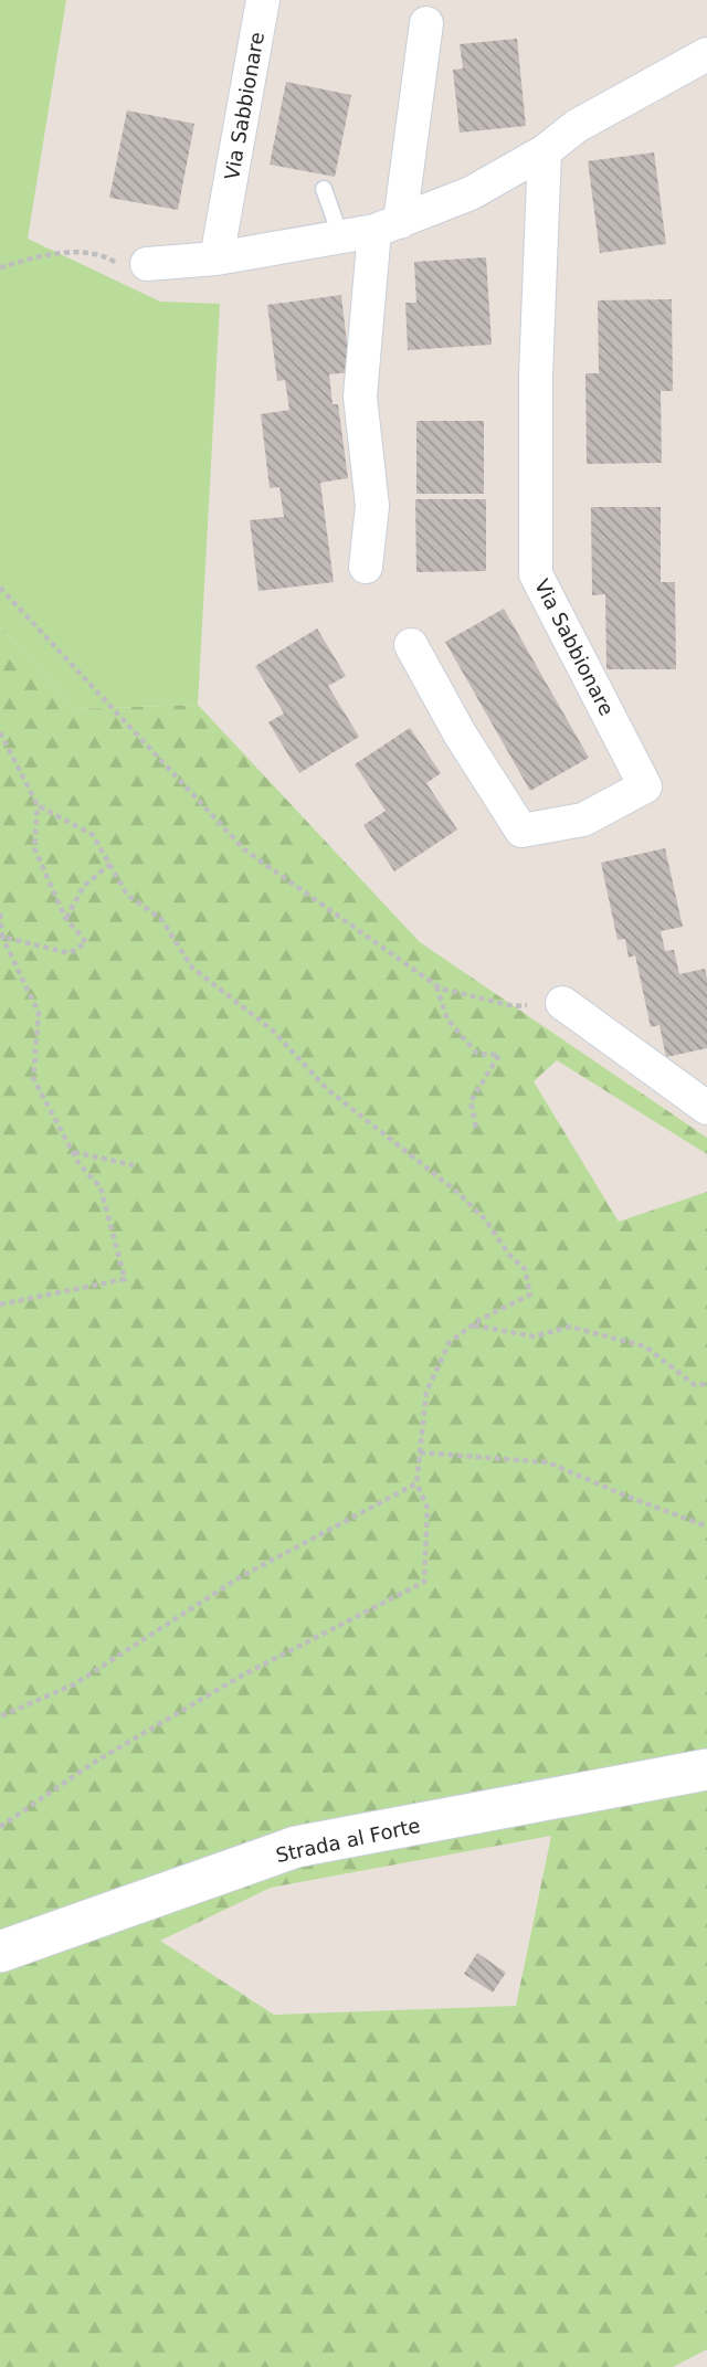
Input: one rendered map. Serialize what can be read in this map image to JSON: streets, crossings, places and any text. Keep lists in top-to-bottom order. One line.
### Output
{"streets":{"street":["Via Sabbionare","Strada al Forte"]}}
